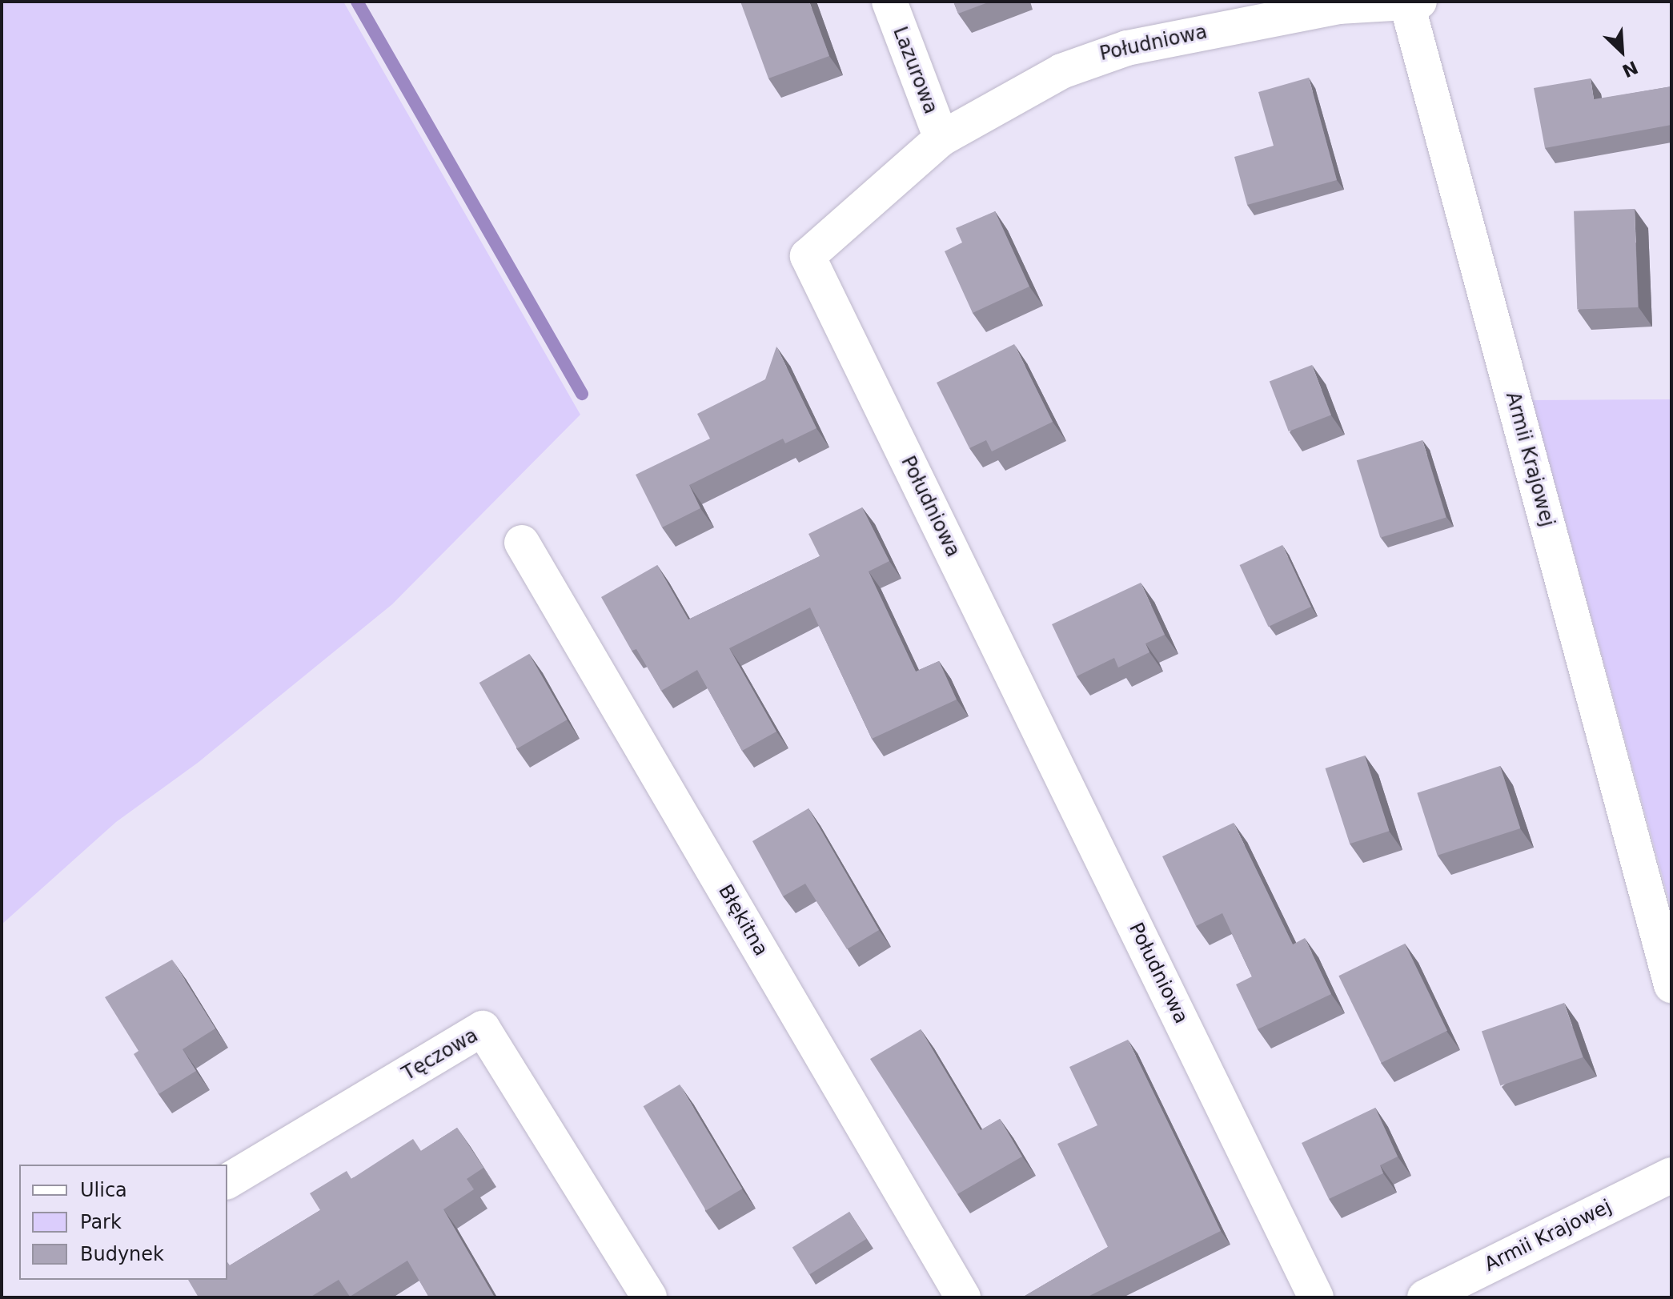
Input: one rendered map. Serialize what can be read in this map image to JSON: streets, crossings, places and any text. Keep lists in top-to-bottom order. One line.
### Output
{"streets":{"street":["Południowa","Lazurowa","Armii Krajowej","Błękitna","Tęczowa"]},"crossings":[["Południowa","Lazurowa"],["Południowa","Armii Krajowej"]],"legend":["Ulica","Park","Budynek"],"north":"bottom right"}
